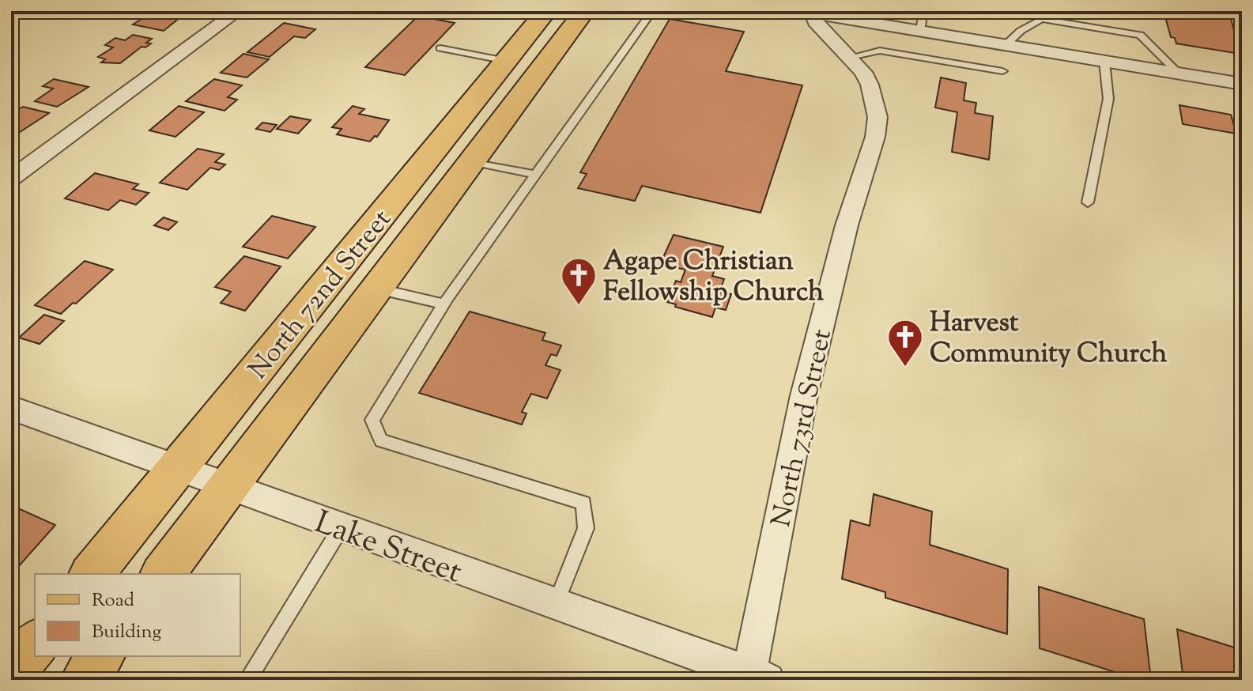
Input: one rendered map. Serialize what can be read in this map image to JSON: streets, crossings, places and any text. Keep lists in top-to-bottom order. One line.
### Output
{"streets":{"main road":["North 72nd Street"],"street":["North 73rd Street","Lake Street"]},"crossings":[["North 72nd Street","Lake Street"],["North 73rd Street","Lake Street"]],"places":{"church":["Agape Christian Fellowship Church","Harvest Community Church"]},"legend":["Road","Building"]}
